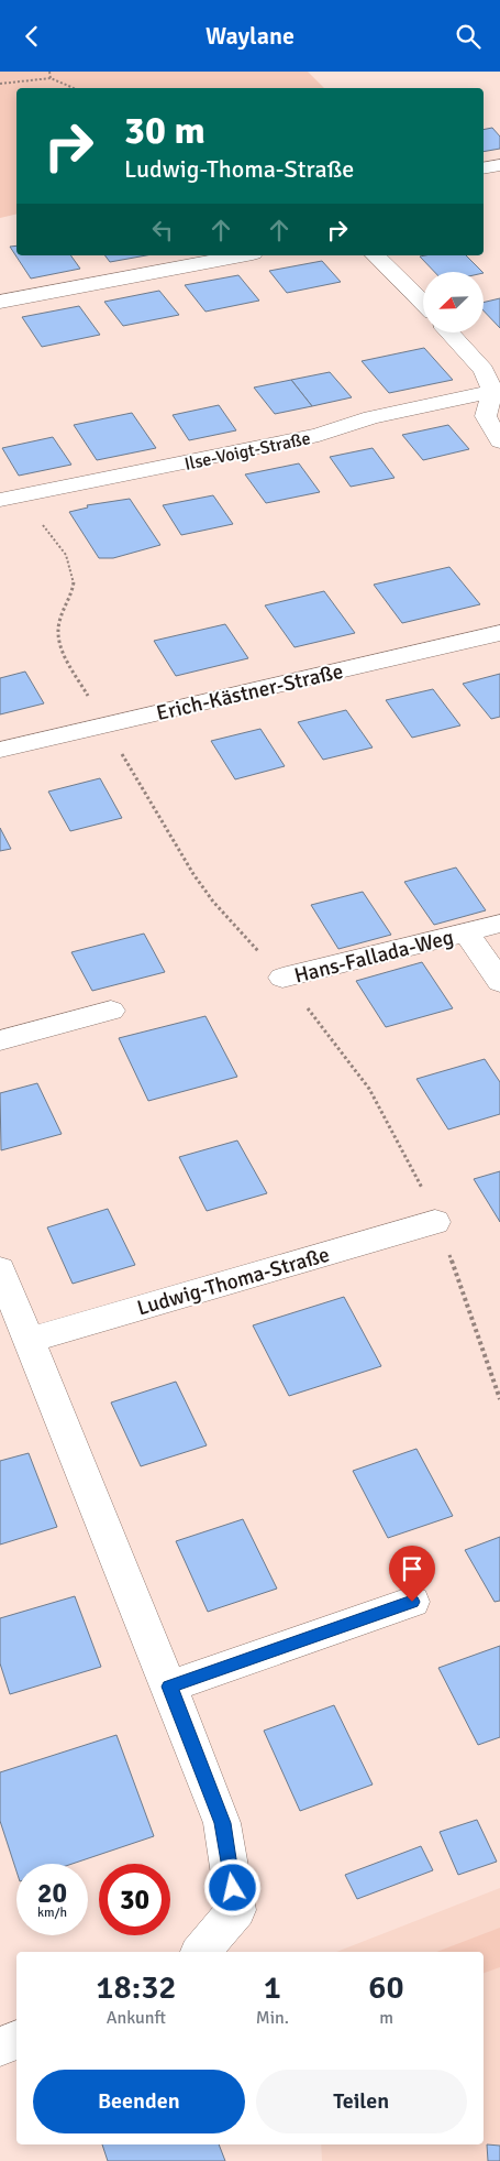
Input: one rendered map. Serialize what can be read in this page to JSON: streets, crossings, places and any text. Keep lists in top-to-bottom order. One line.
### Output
{"streets":{"street":["Ilse-Voigt-Straße","Erich-Kästner-Straße","Hans-Fallada-Weg","Ludwig-Thoma-Straße"]},"north":"bottom left","page":{"header":"Waylane","turn":["30 m","Ludwig-Thoma-Straße"],"speed":"20 km/h","limit":"30","eta":["18:32","Ankunft","1","Min.","60","m"],"buttons":["Beenden","Teilen"]}}
